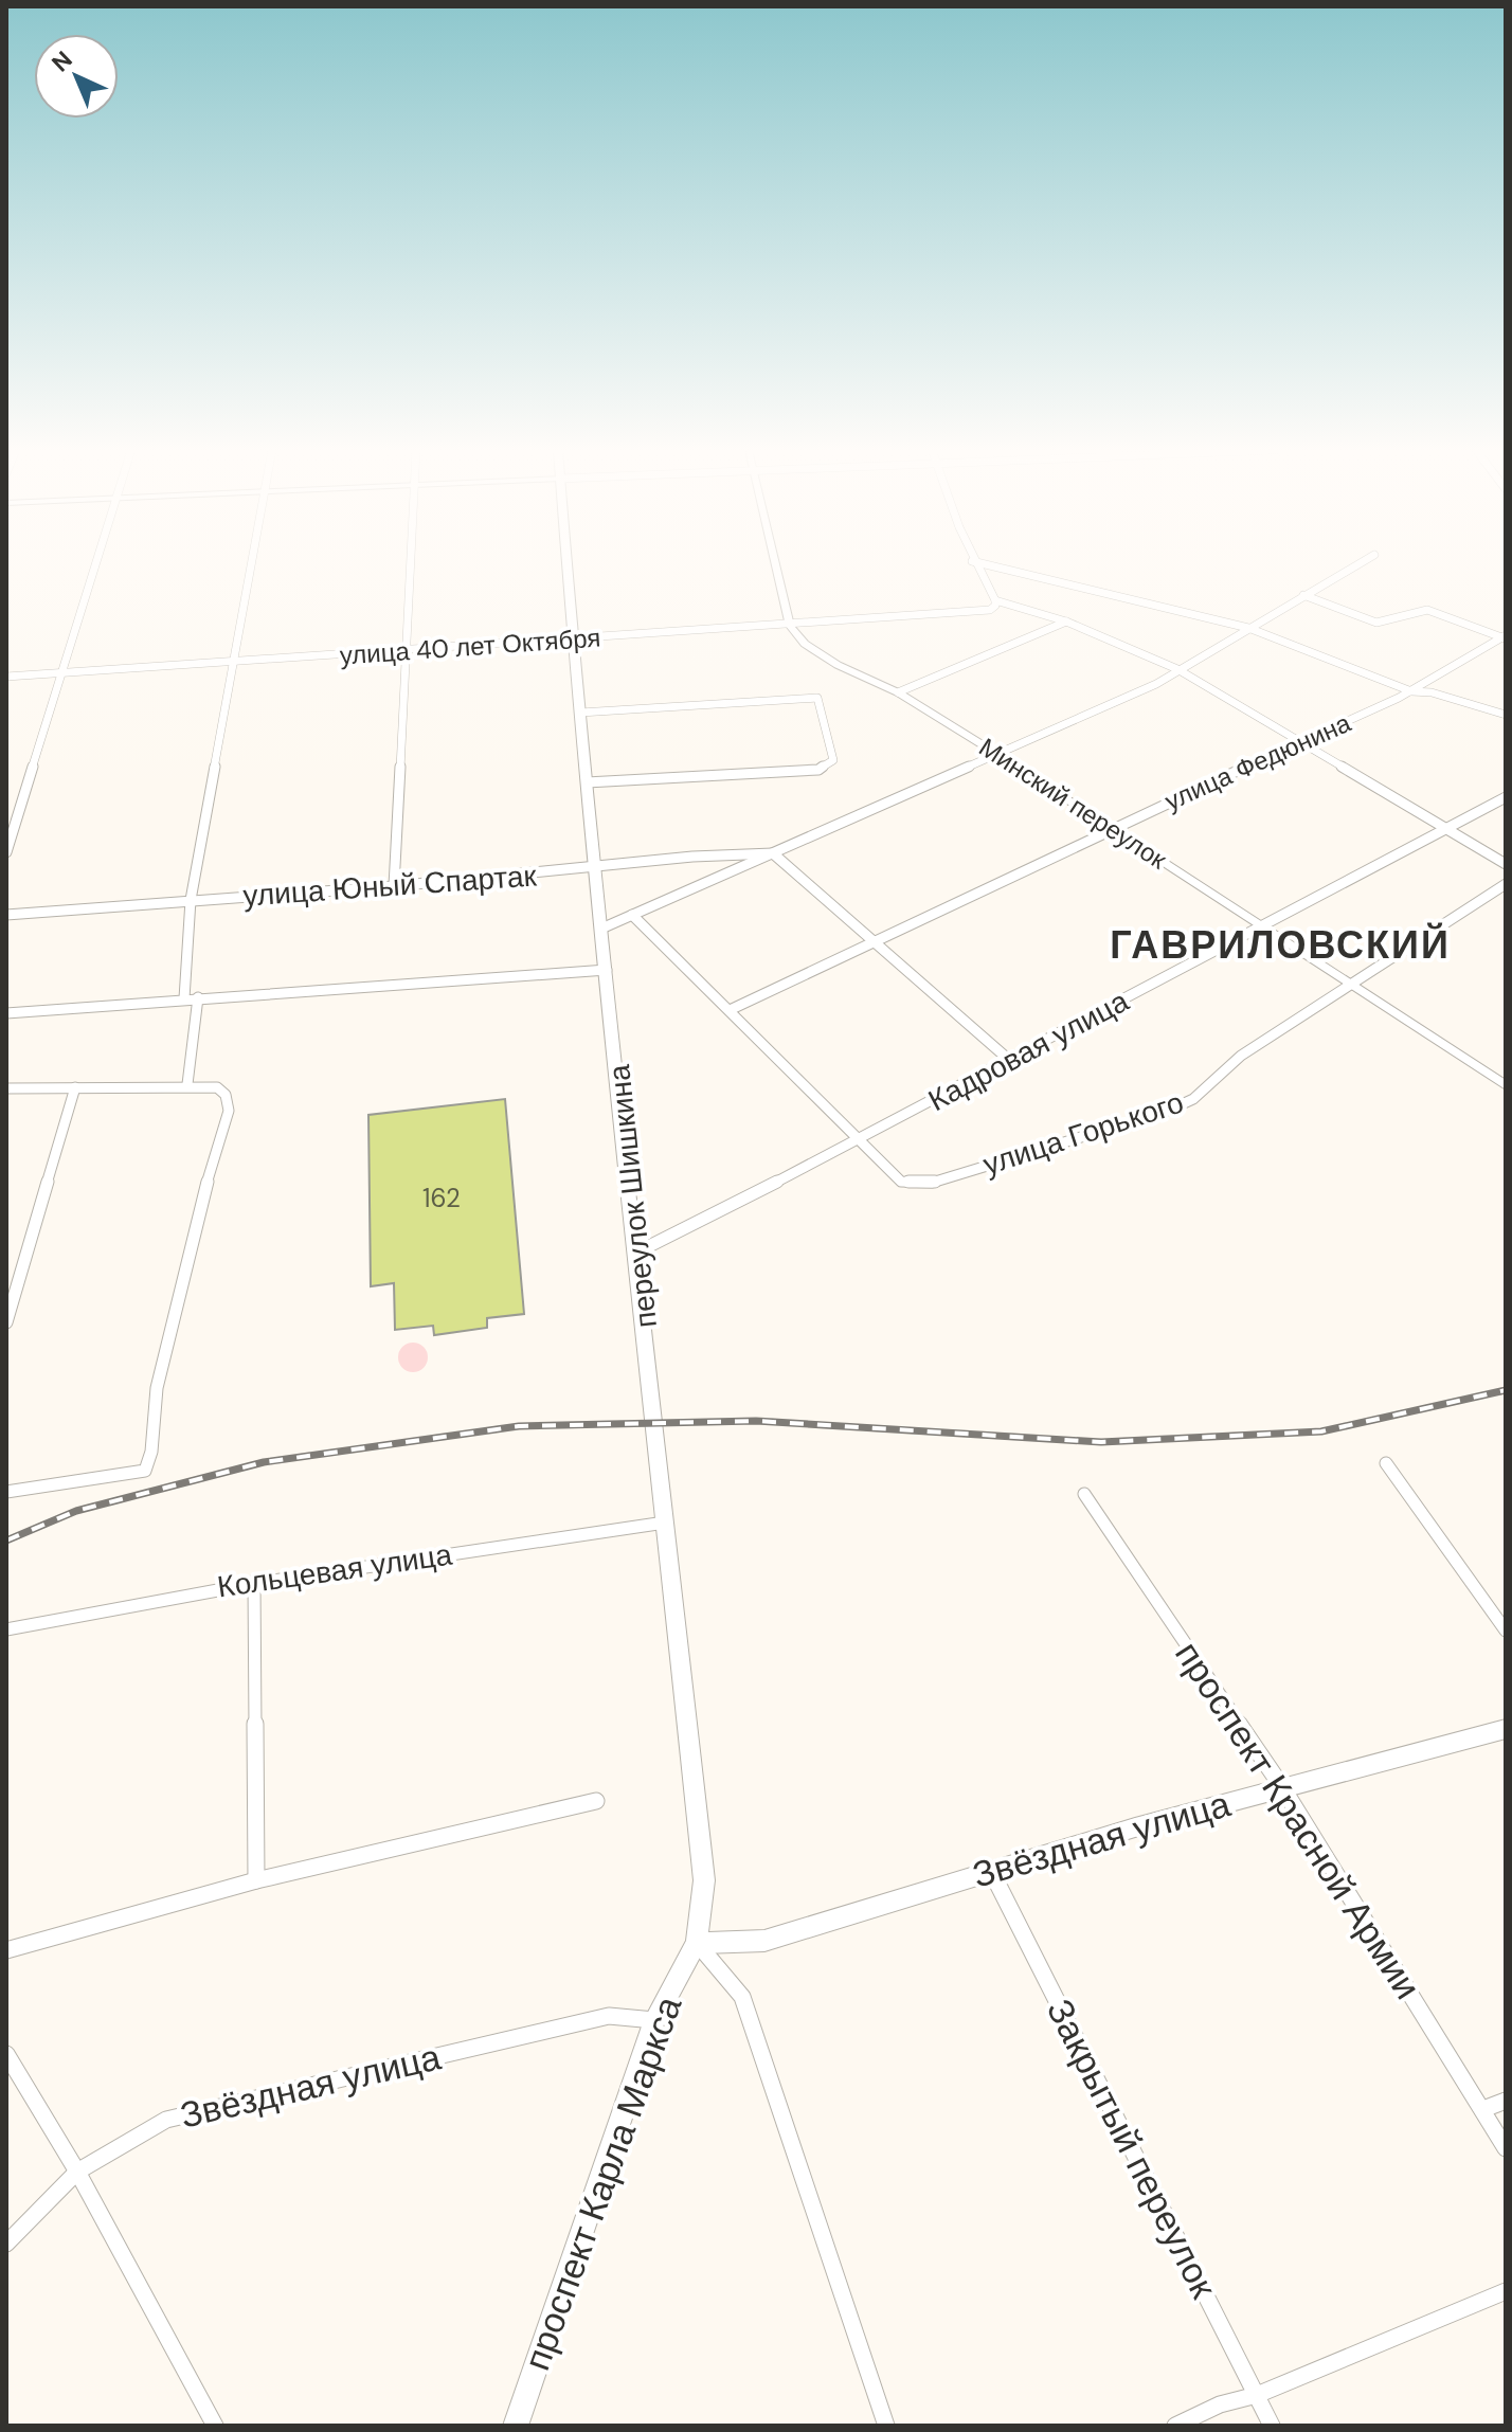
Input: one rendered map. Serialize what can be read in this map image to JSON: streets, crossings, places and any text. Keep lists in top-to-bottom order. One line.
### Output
{"streets":{"main road":["переулок Шишкина","Звёздная улица","проспект Карла Маркса"],"street":["улица 40 лет Октября","улица Федюнина","Минский переулок","улица Юный Спартак","Кадровая улица","улица Горького","Кольцевая улица","проспект Красной Армии","Закрытый переулок"]},"crossings":[["улица 40 лет Октября","Минский переулок"],["улица 40 лет Октября","переулок Шишкина"],["улица Федюнина","Минский переулок"],["Минский переулок","улица Юный Спартак"],["Минский переулок","Кадровая улица"],["Минский переулок","улица Горького"],["улица Юный Спартак","переулок Шишкина"],["Кадровая улица","улица Горького"],["Кадровая улица","переулок Шишкина"],["переулок Шишкина","Кольцевая улица"],["переулок Шишкина","Звёздная улица"],["переулок Шишкина","проспект Карла Маркса"],["проспект Красной Армии","Звёздная улица"],["Звёздная улица","Закрытый переулок"],["Звёздная улица","проспект Карла Маркса"]],"districts":["ГАВРИЛОВСКИЙ"],"house_numbers":["162"],"north":"top left"}
